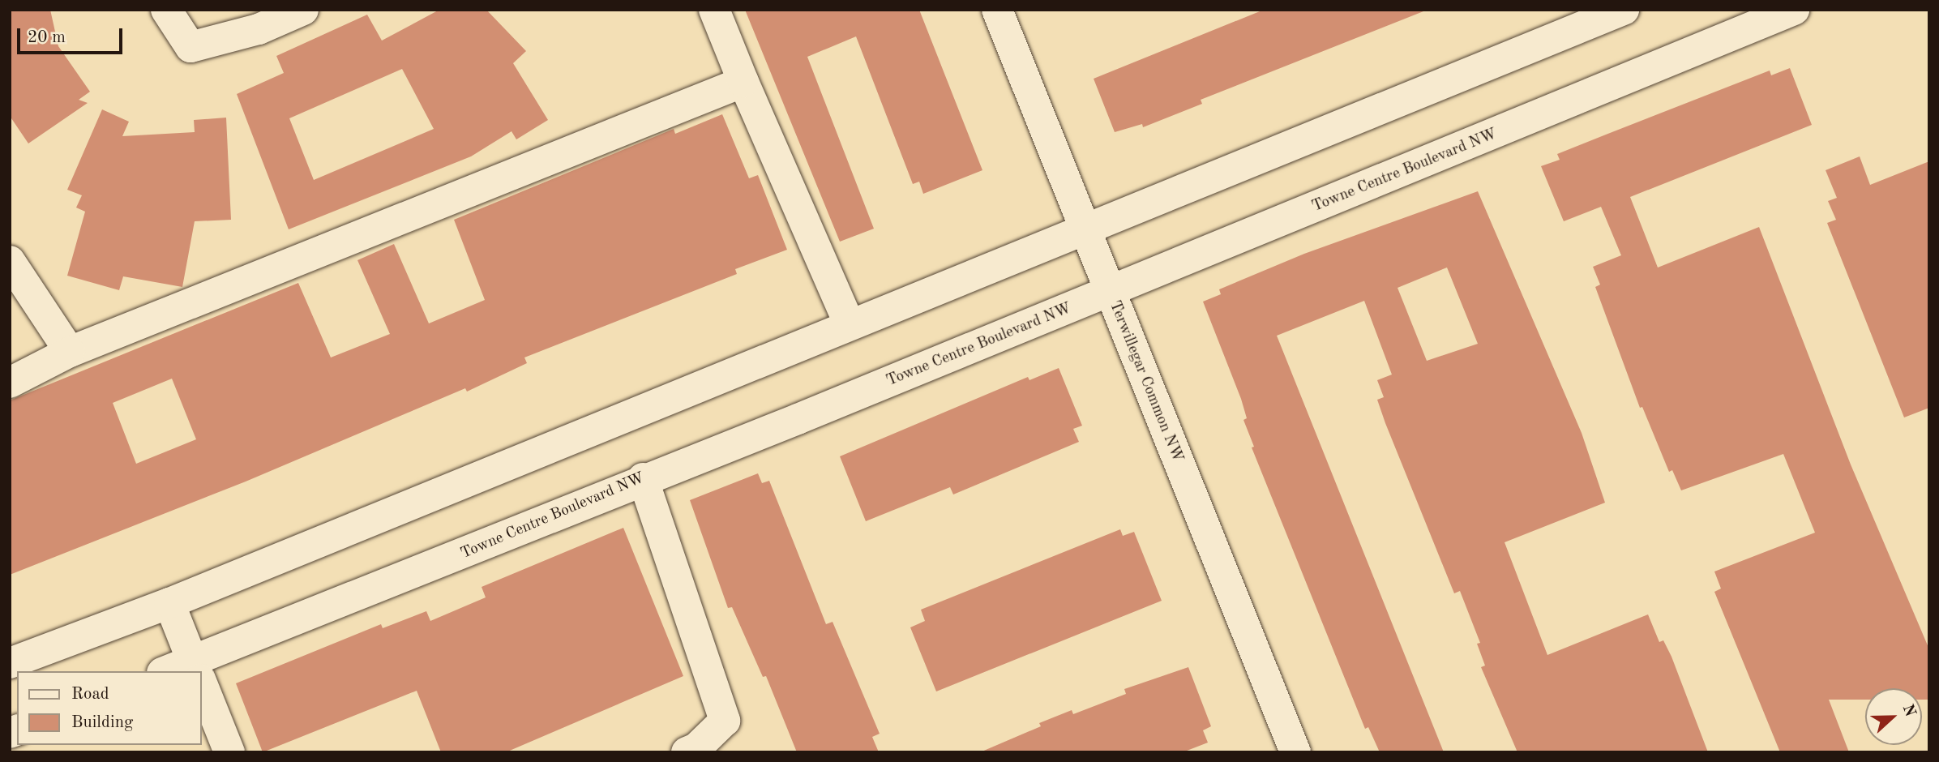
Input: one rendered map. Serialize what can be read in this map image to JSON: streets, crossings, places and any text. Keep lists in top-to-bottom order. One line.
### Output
{"streets":{"street":["Towne Centre Boulevard NW","Terwillegar Common NW"]},"crossings":[["Towne Centre Boulevard NW","Terwillegar Common NW"]],"legend":["Road","Building"],"scale_bar":"20 m","north":"right"}
